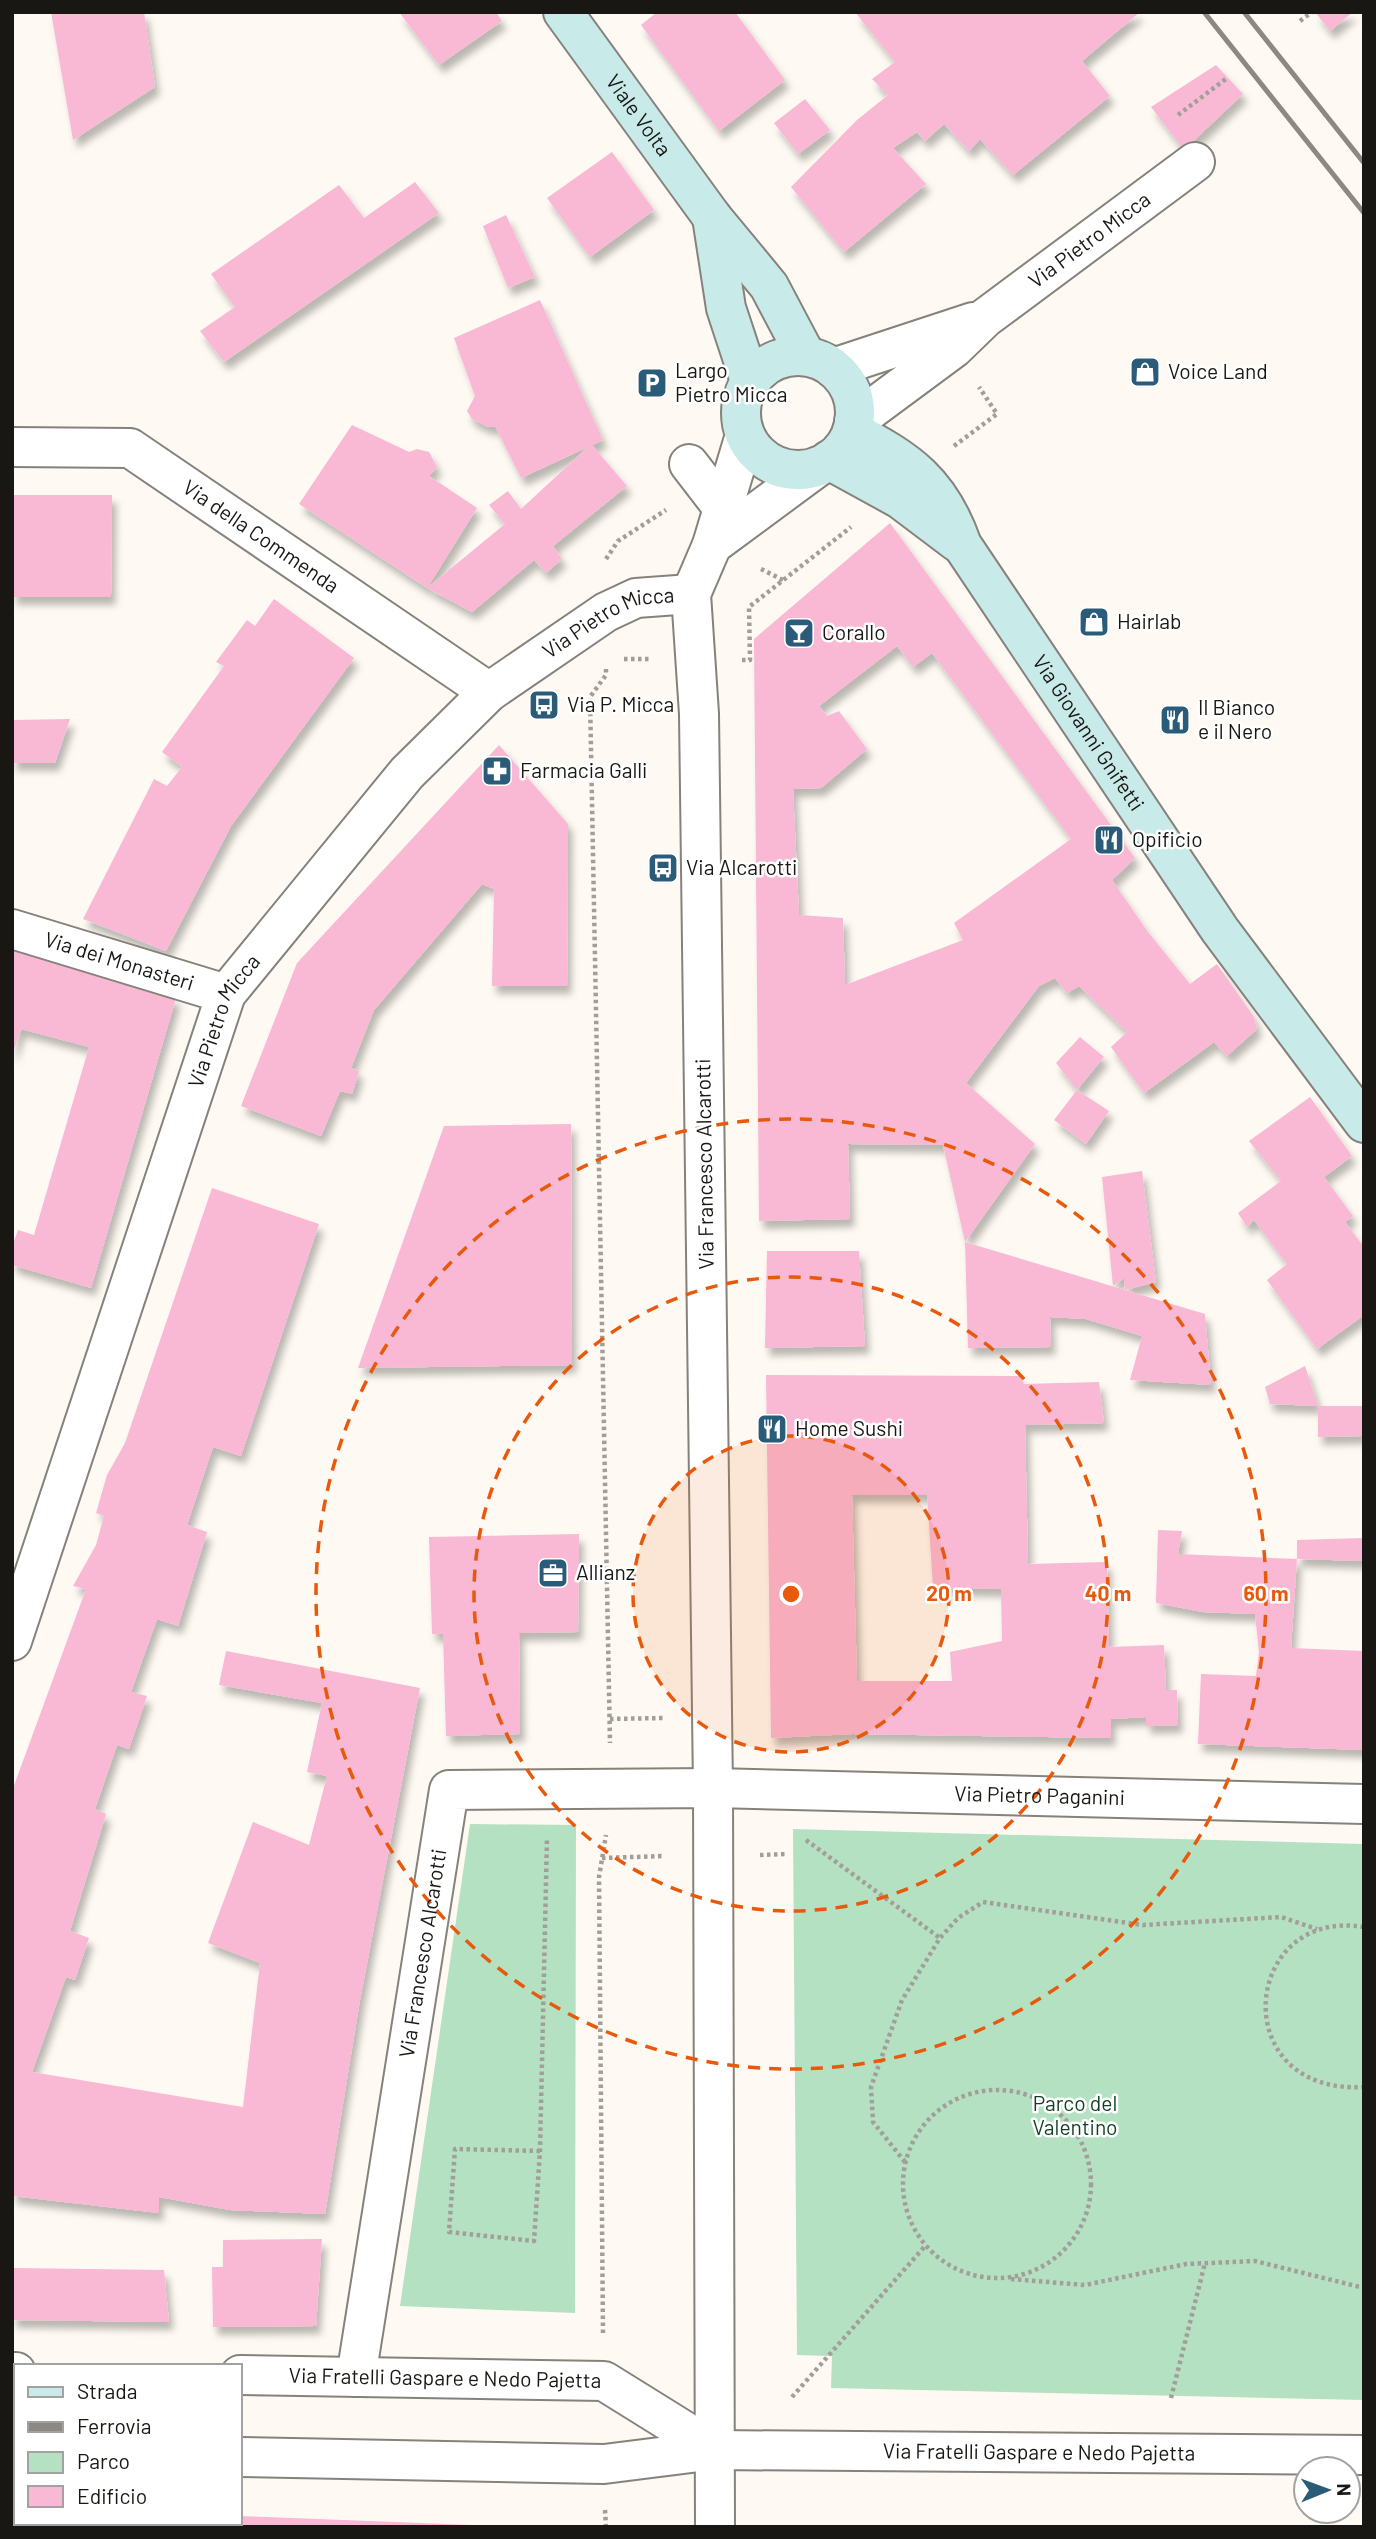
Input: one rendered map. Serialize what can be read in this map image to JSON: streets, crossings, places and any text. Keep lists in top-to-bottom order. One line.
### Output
{"streets":{"street":["Viale Volta","Via Pietro Micca","Via della Commenda","Via Giovanni Gnifetti","Via dei Monasteri","Via Francesco Alcarotti","Via Pietro Paganini","Via Fratelli Gaspare e Nedo Pajetta"]},"crossings":[["Viale Volta","Via Pietro Micca"],["Viale Volta","Via Giovanni Gnifetti"],["Via Pietro Micca","Via della Commenda"],["Via Pietro Micca","Via Giovanni Gnifetti"],["Via Pietro Micca","Via dei Monasteri"],["Via Pietro Micca","Via Francesco Alcarotti"],["Via Francesco Alcarotti","Via Pietro Paganini"],["Via Francesco Alcarotti","Via Fratelli Gaspare e Nedo Pajetta"]],"parks":["Parco del Valentino"],"places":{"shop":["Voice Land","Hairlab"],"parking":["Largo Pietro Micca"],"bar":["Corallo"],"bus stop":["Via P. Micca","Via Alcarotti"],"restaurant":["Il Bianco e il Nero","Opificio","Home Sushi"],"pharmacy":["Farmacia Galli"],"office":["Allianz"]},"legend":["Strada","Ferrovia","Parco","Edificio"],"north":"right","rings":["20 m","40 m","60 m"]}
